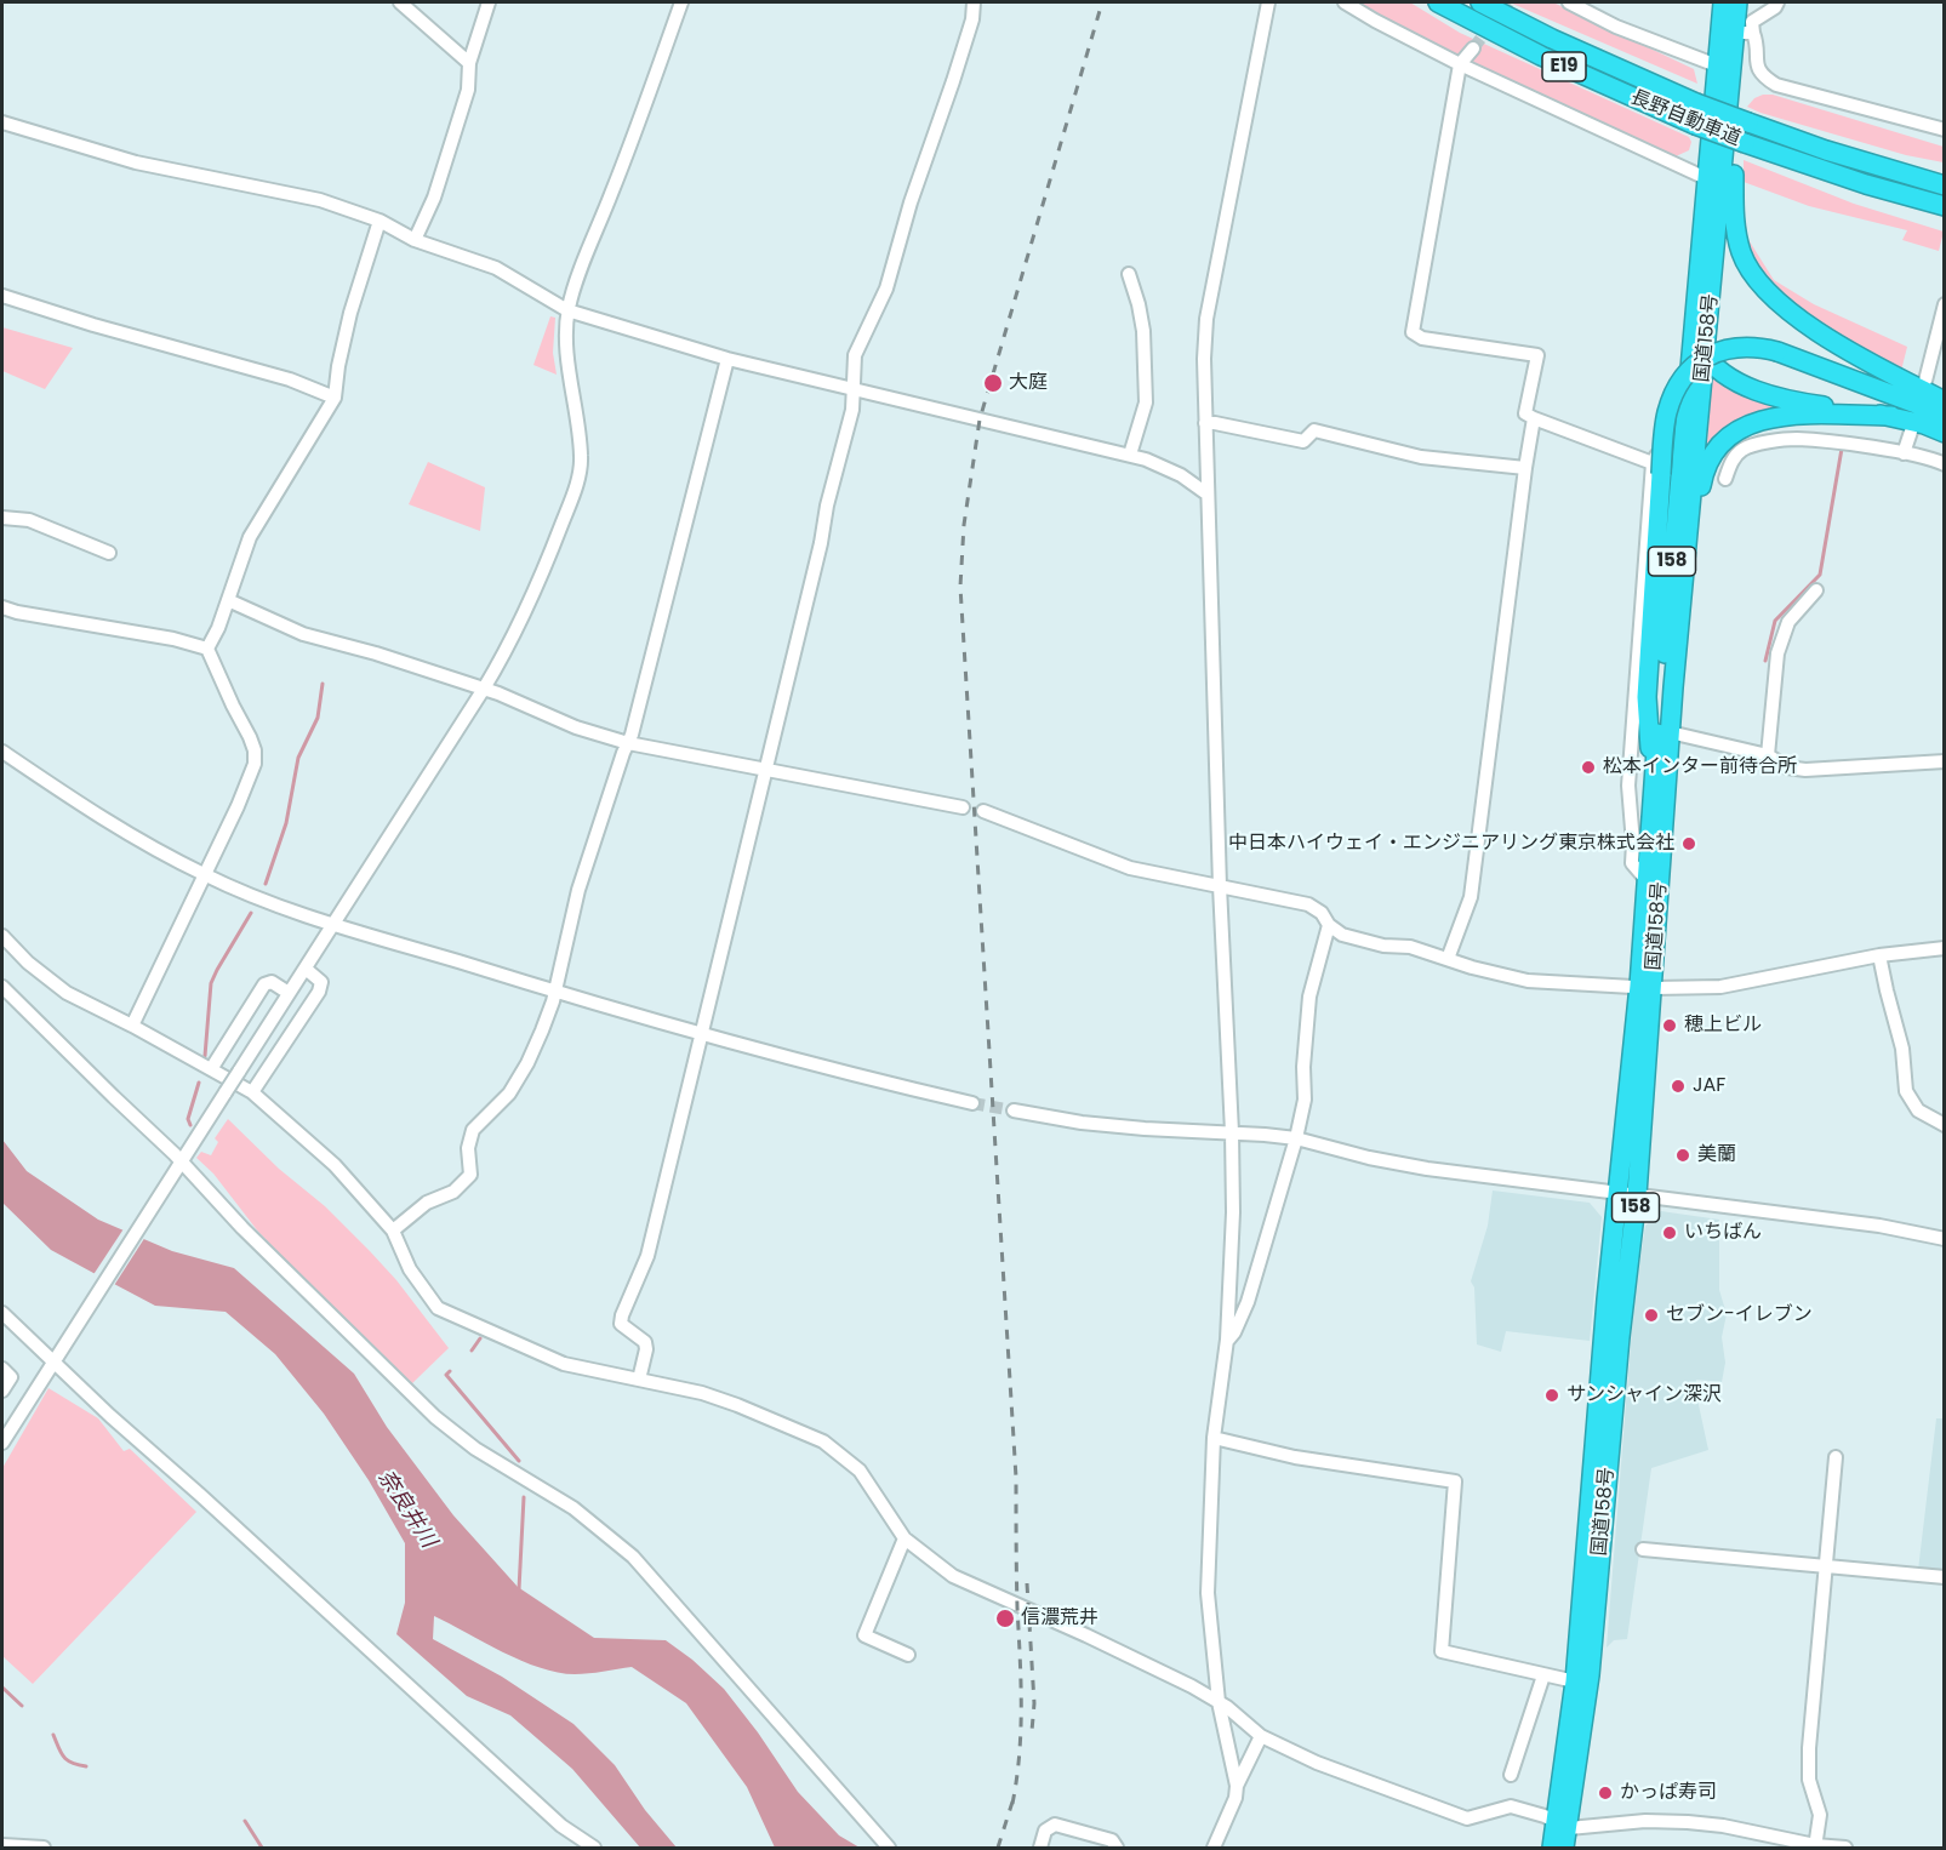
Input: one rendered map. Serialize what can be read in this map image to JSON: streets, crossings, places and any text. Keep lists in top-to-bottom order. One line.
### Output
{"streets":{"highway":["E19","長野自動車道","国道158号","158"]},"water":["奈良井川"],"places":["大庭","松本インター前待合所","中日本ハイウェイ・エンジニアリング東京株式会社","穂上ビル","JAF","美蘭","いちばん","セブン-イレブン","サンシャイン深沢","信濃荒井","かっぱ寿司"]}
